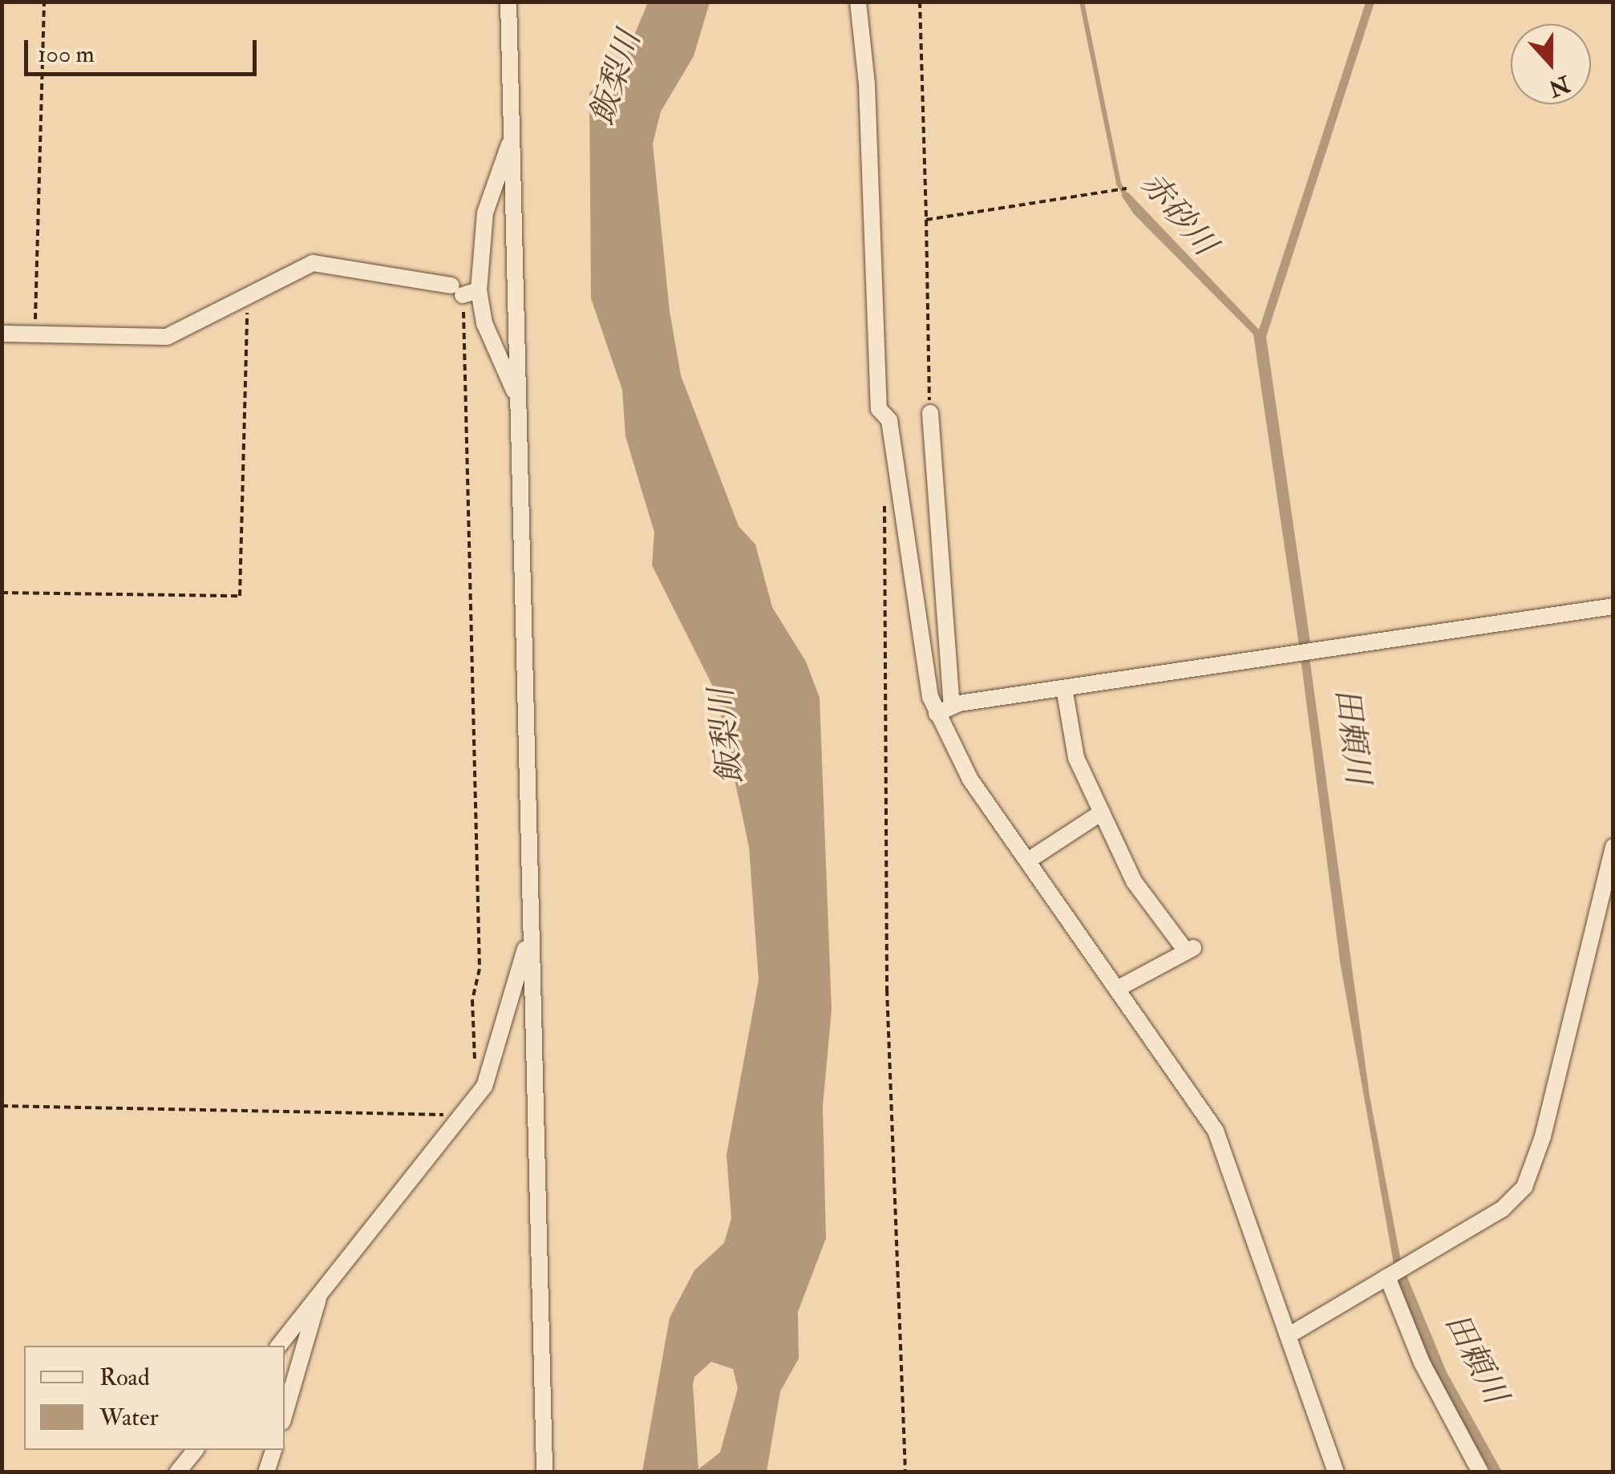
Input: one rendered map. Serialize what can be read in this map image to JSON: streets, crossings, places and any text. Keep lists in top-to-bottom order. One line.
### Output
{"water":["飯梨川","赤砂川","田頼川"],"legend":["Road","Water"],"scale_bar":"100 m","north":"bottom"}
